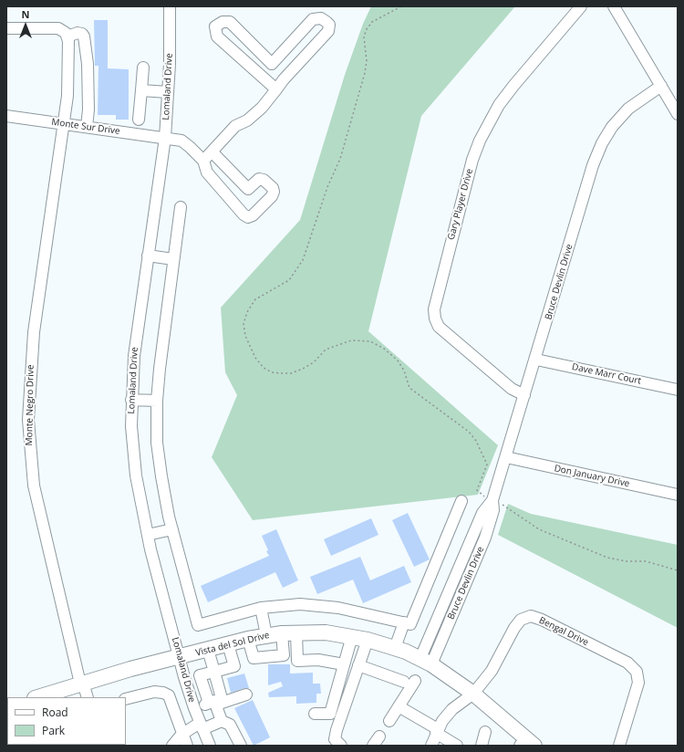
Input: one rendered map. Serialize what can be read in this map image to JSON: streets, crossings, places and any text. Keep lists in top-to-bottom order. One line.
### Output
{"streets":{"main road":["Vista del Sol Drive"],"street":["Lomaland Drive","Monte Sur Drive","Gary Player Drive","Bruce Devlin Drive","Dave Marr Court","Monte Negro Drive","Don January Drive","Bengal Drive"]},"crossings":[["Lomaland Drive","Monte Sur Drive"],["Lomaland Drive","Vista del Sol Drive"],["Monte Sur Drive","Monte Negro Drive"],["Gary Player Drive","Bruce Devlin Drive"],["Bruce Devlin Drive","Dave Marr Court"],["Bruce Devlin Drive","Don January Drive"],["Bruce Devlin Drive","Vista del Sol Drive"],["Monte Negro Drive","Vista del Sol Drive"],["Bengal Drive","Vista del Sol Drive"]],"legend":["Road","Park"],"north":"top"}
